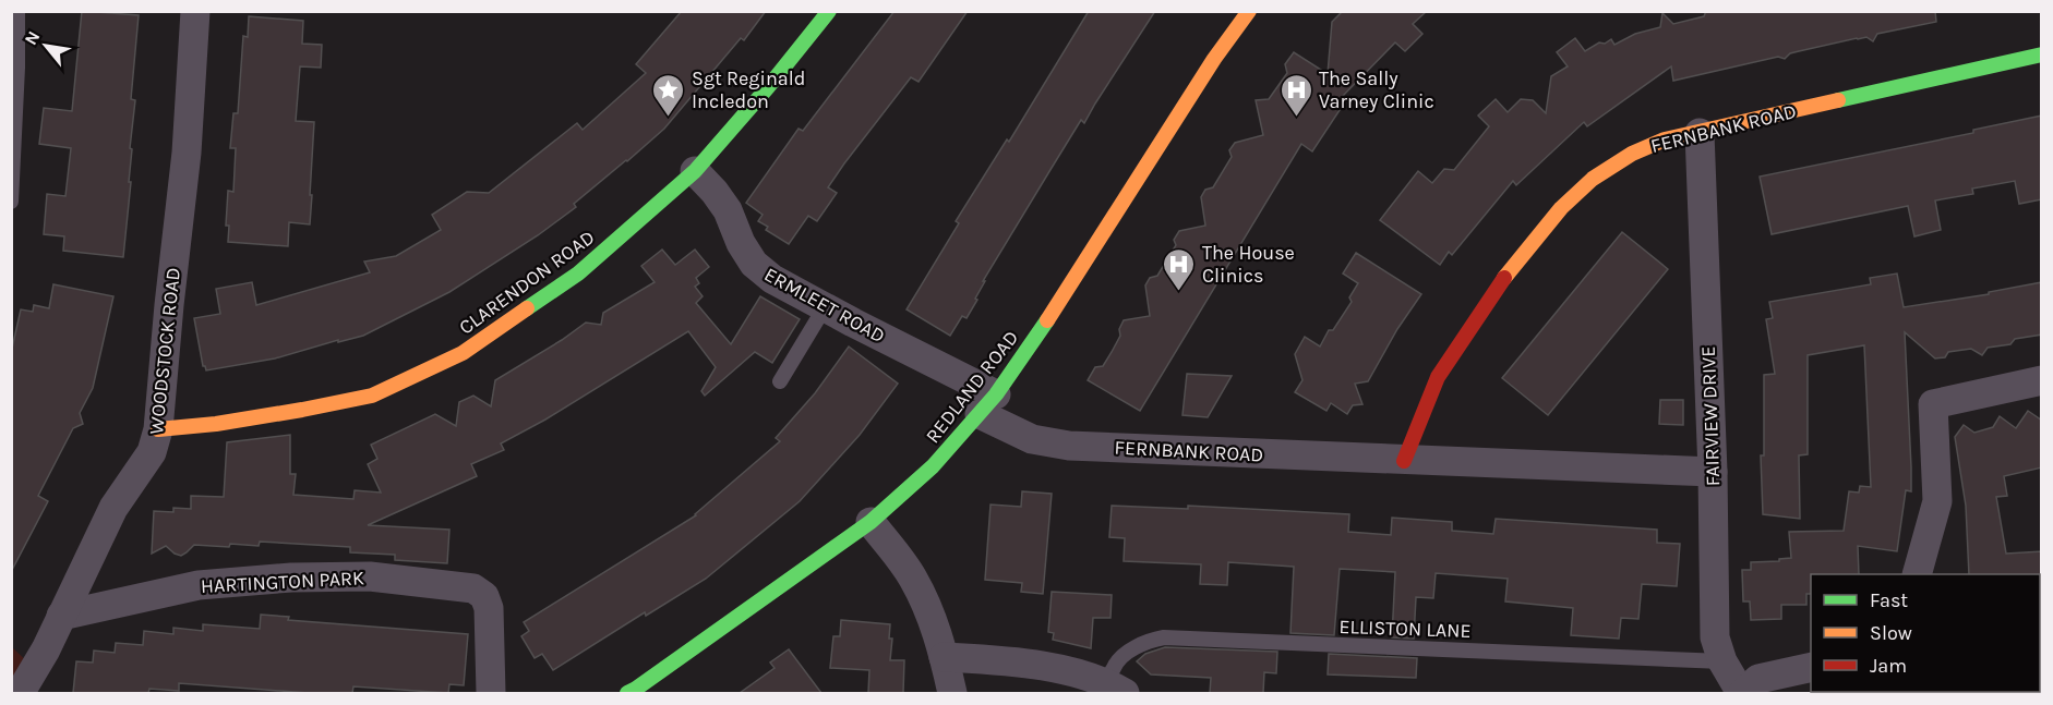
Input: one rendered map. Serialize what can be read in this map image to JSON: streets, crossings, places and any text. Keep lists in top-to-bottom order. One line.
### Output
{"streets":{"street":["FERNBANK ROAD","CLARENDON ROAD","ERMLEET ROAD","WOODSTOCK ROAD","REDLAND ROAD","FAIRVIEW DRIVE","HARTINGTON PARK"],"lane":["ELLISTON LANE"]},"crossings":[["FERNBANK ROAD","ERMLEET ROAD"],["FERNBANK ROAD","REDLAND ROAD"],["FERNBANK ROAD","FAIRVIEW DRIVE"],["CLARENDON ROAD","ERMLEET ROAD"],["CLARENDON ROAD","WOODSTOCK ROAD"],["ERMLEET ROAD","REDLAND ROAD"],["WOODSTOCK ROAD","HARTINGTON PARK"],["FAIRVIEW DRIVE","ELLISTON LANE"]],"places":{"place":["Sgt Reginald Incledon"],"hospital":["The Sally Varney Clinic","The House Clinics"]},"legend":["Fast","Slow","Jam"],"north":"top left"}
